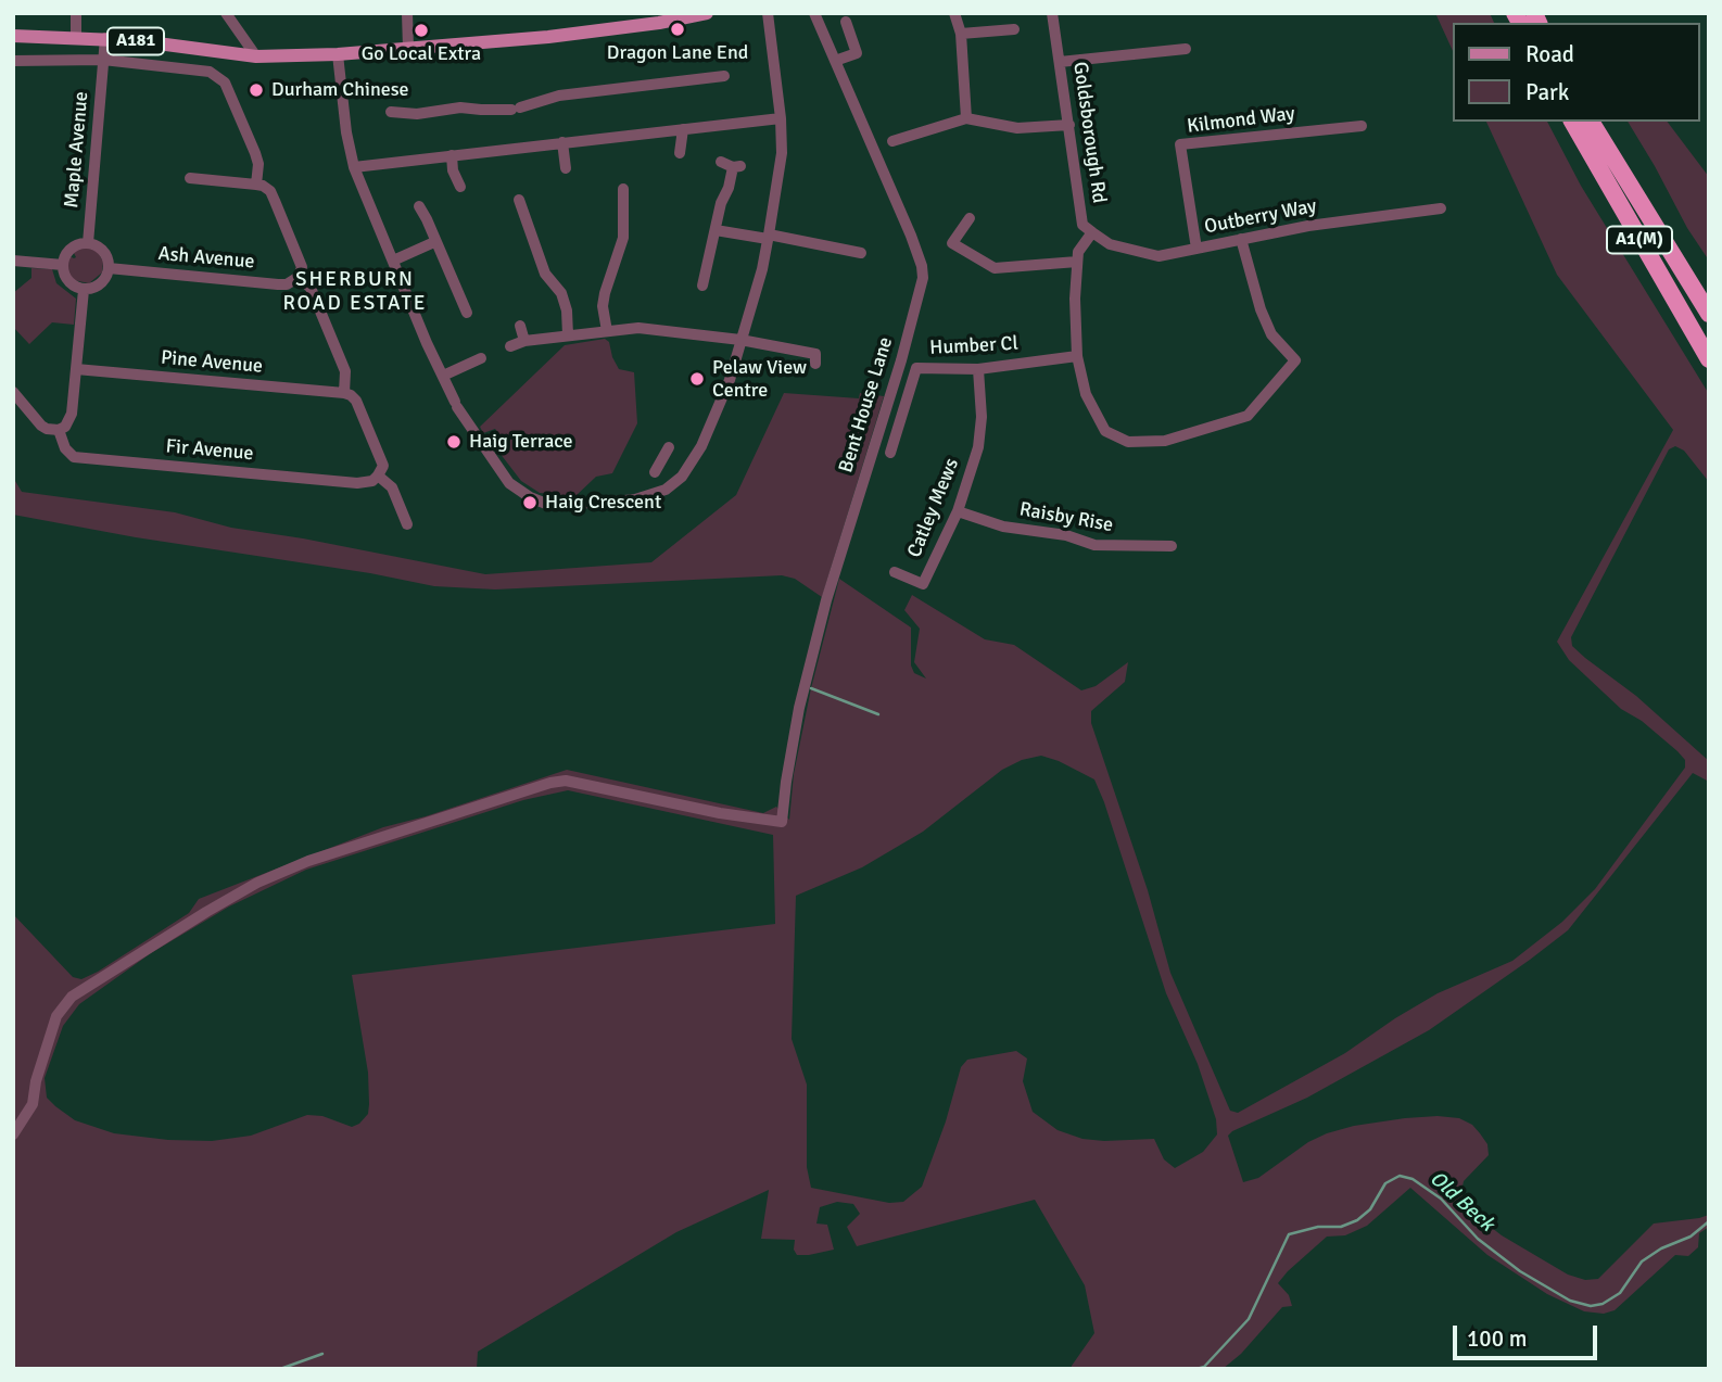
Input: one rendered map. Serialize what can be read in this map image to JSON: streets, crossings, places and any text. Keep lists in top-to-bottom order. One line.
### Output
{"streets":{"highway":["A1(M)"],"main road":["A181"],"street":["Kilmond Way","Goldsborough Rd","Maple Avenue","Outberry Way","Ash Avenue","Humber Cl","Pine Avenue","Bent House Lane","Fir Avenue","Catley Mews","Raisby Rise"]},"crossings":[["A181","Maple Avenue"],["Kilmond Way","Outberry Way"],["Goldsborough Rd","Outberry Way"],["Maple Avenue","Ash Avenue"],["Humber Cl","Catley Mews"],["Catley Mews","Raisby Rise"]],"districts":["SHERBURN ROAD ESTATE"],"water":["Old Beck"],"places":["Dragon Lane End","Go Local Extra","Durham Chinese","Pelaw View Centre","Haig Terrace","Haig Crescent"],"legend":["Road","Park"],"scale_bar":"100 m"}
